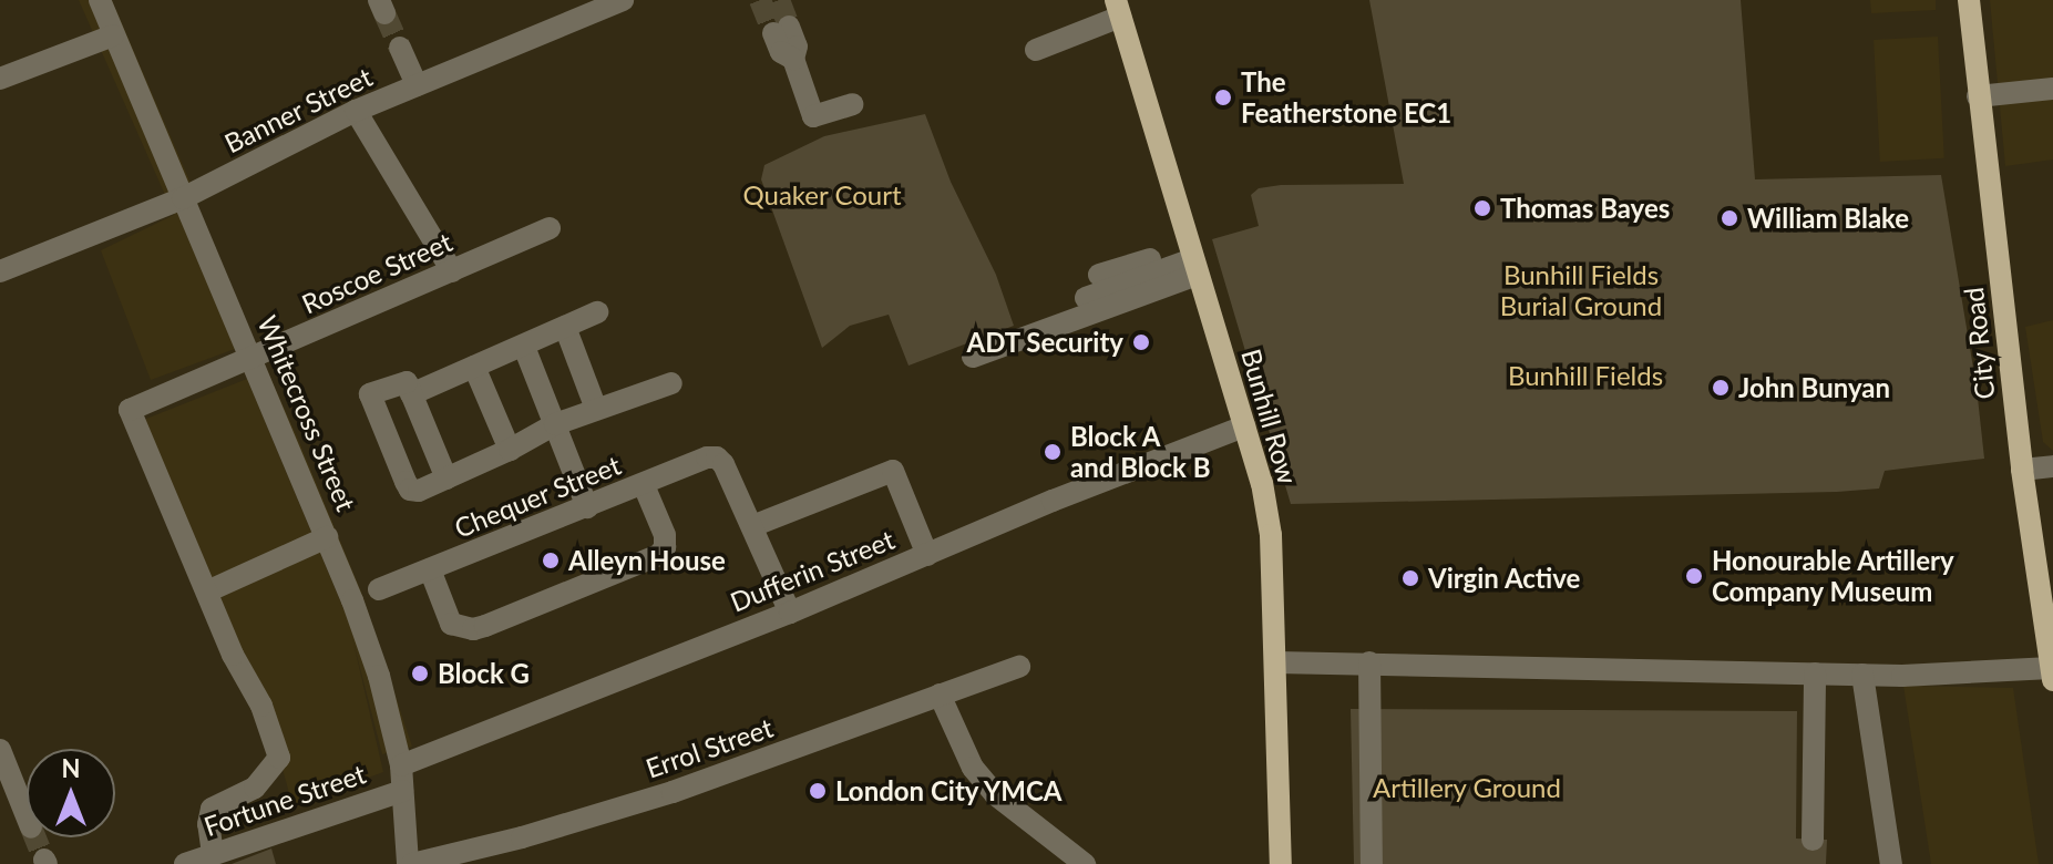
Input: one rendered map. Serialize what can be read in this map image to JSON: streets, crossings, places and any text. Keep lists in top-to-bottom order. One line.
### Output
{"streets":{"main road":["City Road","Bunhill Row"],"street":["Banner Street","Roscoe Street","Whitecross Street","Chequer Street","Dufferin Street","Errol Street","Fortune Street"]},"crossings":[["Banner Street","Whitecross Street"],["Roscoe Street","Whitecross Street"],["Whitecross Street","Dufferin Street"],["Whitecross Street","Errol Street"],["Whitecross Street","Fortune Street"],["Bunhill Row","Dufferin Street"]],"parks":["Quaker Court","Bunhill Fields Burial Ground","Bunhill Fields","Artillery Ground"],"places":["The Featherstone EC1","Thomas Bayes","William Blake","ADT Security","John Bunyan","Block A and Block B","Alleyn House","Honourable Artillery Company Museum","Virgin Active","Block G","London City YMCA"],"north":"top"}
